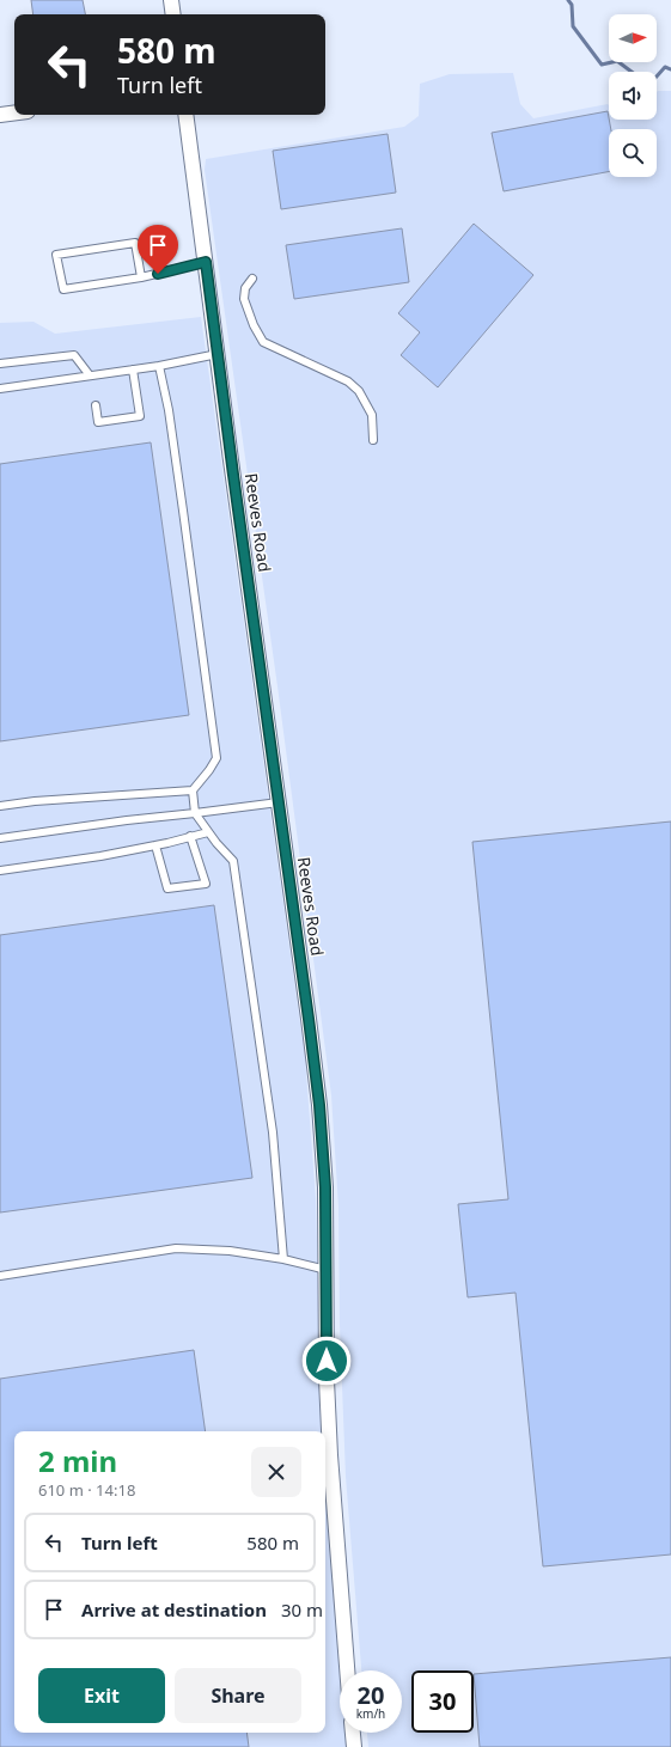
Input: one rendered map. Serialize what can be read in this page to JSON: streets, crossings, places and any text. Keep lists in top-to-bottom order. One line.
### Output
{"streets":{"street":["Reeves Road"]},"north":"right","page":{"turn":["580 m","Turn left"],"heading":["2 min","610 m · 14:18"],"list":[{"name":"Turn left","value":"580 m"},{"name":"Arrive at destination","value":"30 m"}],"buttons":["Exit","Share"],"speed":"20 km/h","limit":"30"}}
